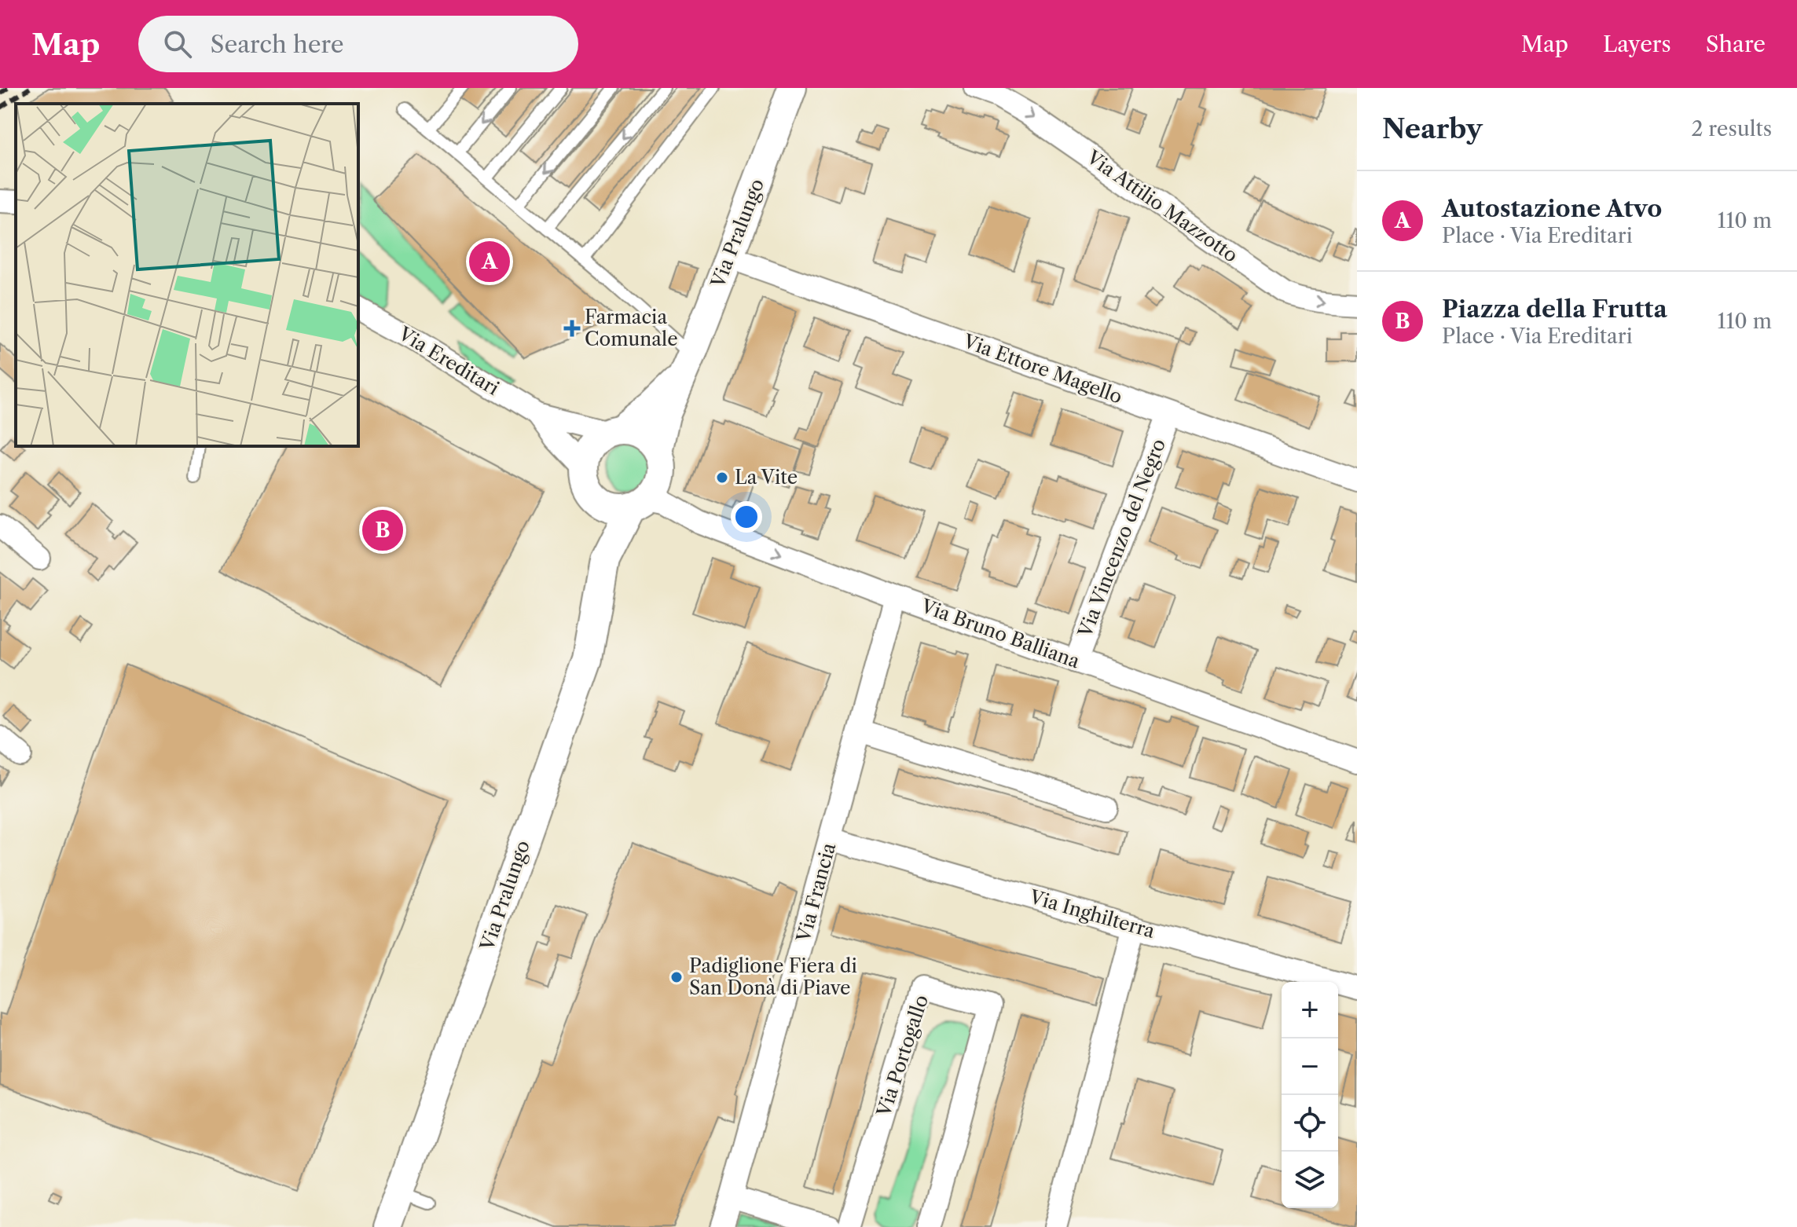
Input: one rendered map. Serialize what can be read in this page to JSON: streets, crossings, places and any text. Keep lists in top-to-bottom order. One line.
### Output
{"streets":{"street":["Via Attilio Mazzotto","Via Pralungo","Via Ereditari","Via Ettore Magello","Via Vincenzo del Negro","Via Bruno Balliana","Via Francia","Via Inghilterra","Via Portogallo"]},"crossings":[["Via Pralungo","Via Ereditari"],["Via Pralungo","Via Ettore Magello"],["Via Pralungo","Via Bruno Balliana"],["Via Ereditari","Via Bruno Balliana"],["Via Ettore Magello","Via Vincenzo del Negro"],["Via Vincenzo del Negro","Via Bruno Balliana"],["Via Bruno Balliana","Via Francia"],["Via Francia","Via Inghilterra"]],"one_way":["Via Attilio Mazzotto","Via Bruno Balliana"],"places":{"health":["Farmacia Comunale"],"other":["La Vite","Padiglione Fiera di San Donà di Piave"]},"page":{"header":"Map","search":"Search here","nav":["Map","Layers","Share"],"heading":["Nearby","2 results"],"list":[{"mark":"A","name":"Autostazione Atvo","note":"Place · Via Ereditari","value":"110 m"},{"mark":"B","name":"Piazza della Frutta","note":"Place · Via Ereditari","value":"110 m"}],"pins":["A","B"],"map_buttons":["+","−"]}}
